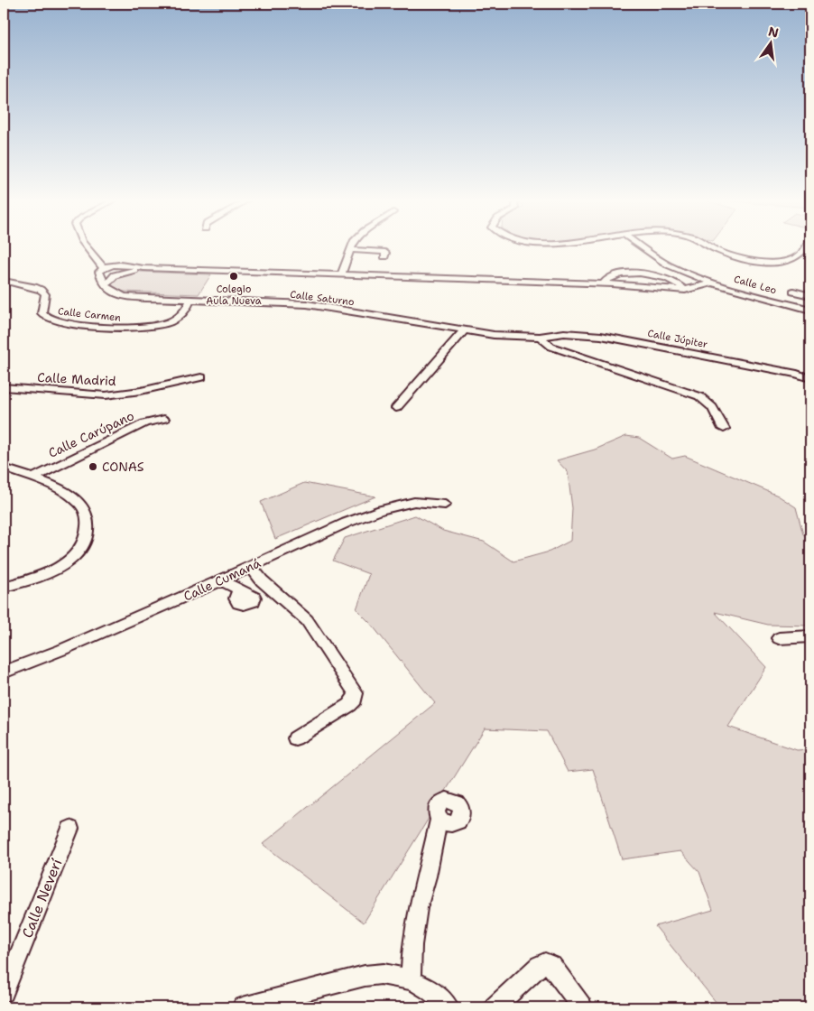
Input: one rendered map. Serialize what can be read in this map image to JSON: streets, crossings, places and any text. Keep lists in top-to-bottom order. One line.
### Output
{"streets":{"street":["Calle Leo","Calle Saturno","Calle Carmen","Calle Júpiter","Calle Madrid","Calle Carúpano","Calle Cumaná","Calle Neverí"]},"crossings":[["Calle Saturno","Calle Carmen"],["Calle Saturno","Calle Júpiter"]],"places":["Colegio Aula Nueva","CONAS"],"north":"top"}
